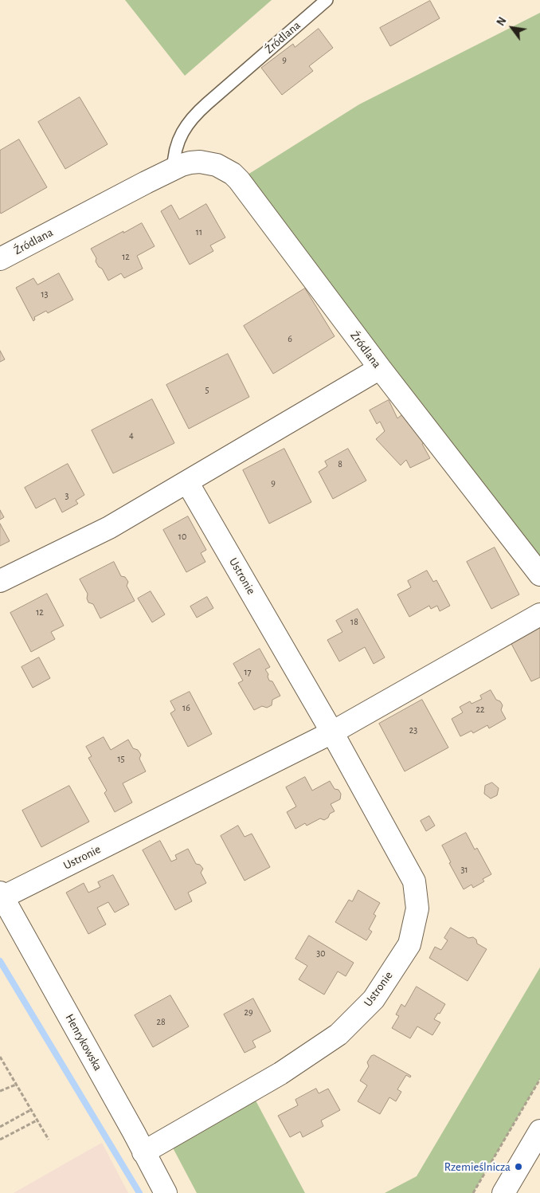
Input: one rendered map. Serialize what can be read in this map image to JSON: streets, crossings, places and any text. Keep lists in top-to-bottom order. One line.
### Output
{"streets":{"street":["Źródlana","Ustronie","Henrykowska"]},"crossings":[["Ustronie","Henrykowska"]],"places":["Rzemieślnicza"],"house_numbers":["9","11","12","13","6","5","4","8","9","3","10","12","18","17","16","22","23","15","31","30","29","28"],"north":"top left"}
